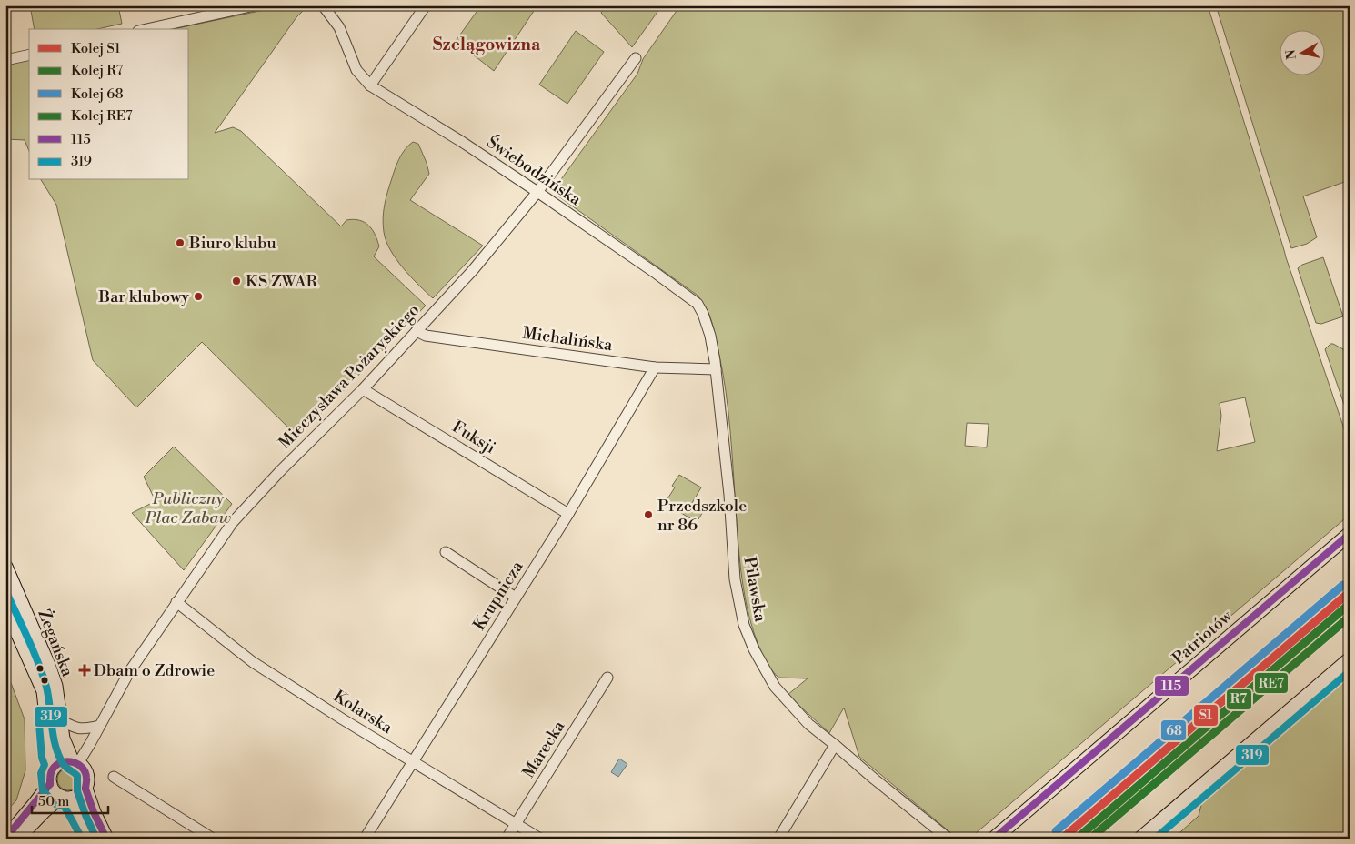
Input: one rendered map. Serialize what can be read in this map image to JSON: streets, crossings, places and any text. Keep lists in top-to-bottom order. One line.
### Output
{"streets":{"main road":["Patriotów","Żegańska"],"street":["Świebodzińska","Michalińska","Mieczysława Pożaryskiego","Fuksji","Pilawska","Krupnicza","Kolarska","Marecka"]},"crossings":[["Świebodzińska","Michalińska"],["Świebodzińska","Mieczysława Pożaryskiego"],["Świebodzińska","Pilawska"],["Michalińska","Mieczysława Pożaryskiego"],["Michalińska","Pilawska"],["Michalińska","Krupnicza"],["Mieczysława Pożaryskiego","Fuksji"],["Mieczysława Pożaryskiego","Żegańska"],["Mieczysława Pożaryskiego","Kolarska"],["Fuksji","Krupnicza"],["Krupnicza","Kolarska"],["Kolarska","Marecka"]],"districts":["Szelągowizna"],"parks":["Publiczny Plac Zabaw"],"places":{"other":["Biuro klubu","KS ZWAR","Bar klubowy","Przedszkole nr 86"],"health":["Dbam o Zdrowie"]},"lines":["transit line 115","rail line 68","transit line 319","rail line S1","rail line R7","rail line RE7"],"legend":["Kolej S1","Kolej R7","Kolej 68","Kolej RE7","115","319"],"scale_bar":"50 m","north":"left"}
